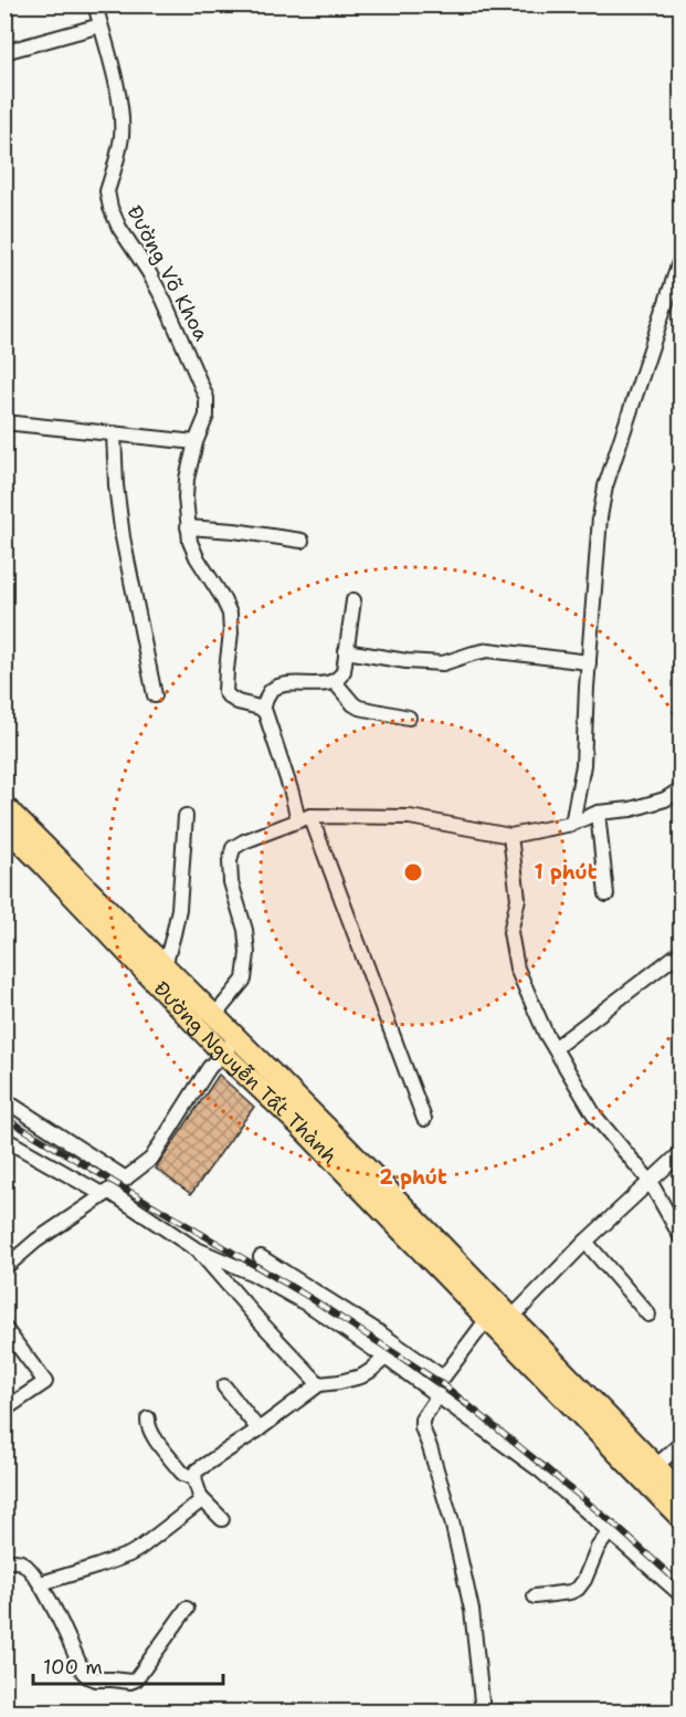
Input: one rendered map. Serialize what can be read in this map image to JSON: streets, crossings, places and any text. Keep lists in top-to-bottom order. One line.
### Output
{"streets":{"main road":["Đường Nguyễn Tất Thành"],"street":["Đường Võ Khoa"]},"scale_bar":"100 m","rings":["1 phút","2 phút"]}
